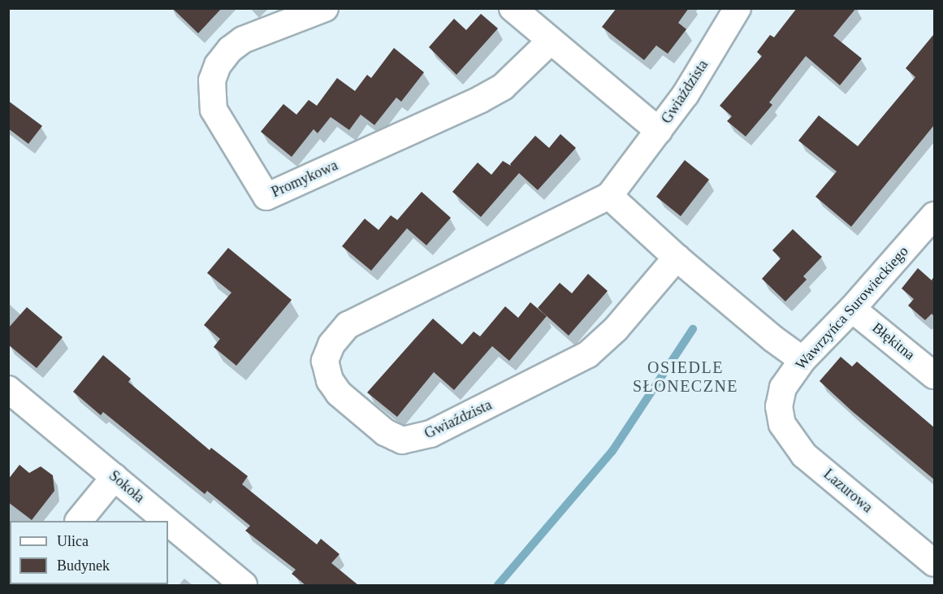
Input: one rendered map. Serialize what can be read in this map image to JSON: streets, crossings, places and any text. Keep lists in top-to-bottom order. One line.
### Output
{"streets":{"street":["Gwiaździsta","Promykowa","Wawrzyńca Surowieckiego","Błękitna","Sokoła","Lazurowa"]},"crossings":[["Wawrzyńca Surowieckiego","Błękitna"],["Wawrzyńca Surowieckiego","Lazurowa"]],"districts":["OSIEDLE SŁONECZNE"],"legend":["Ulica","Budynek"]}
